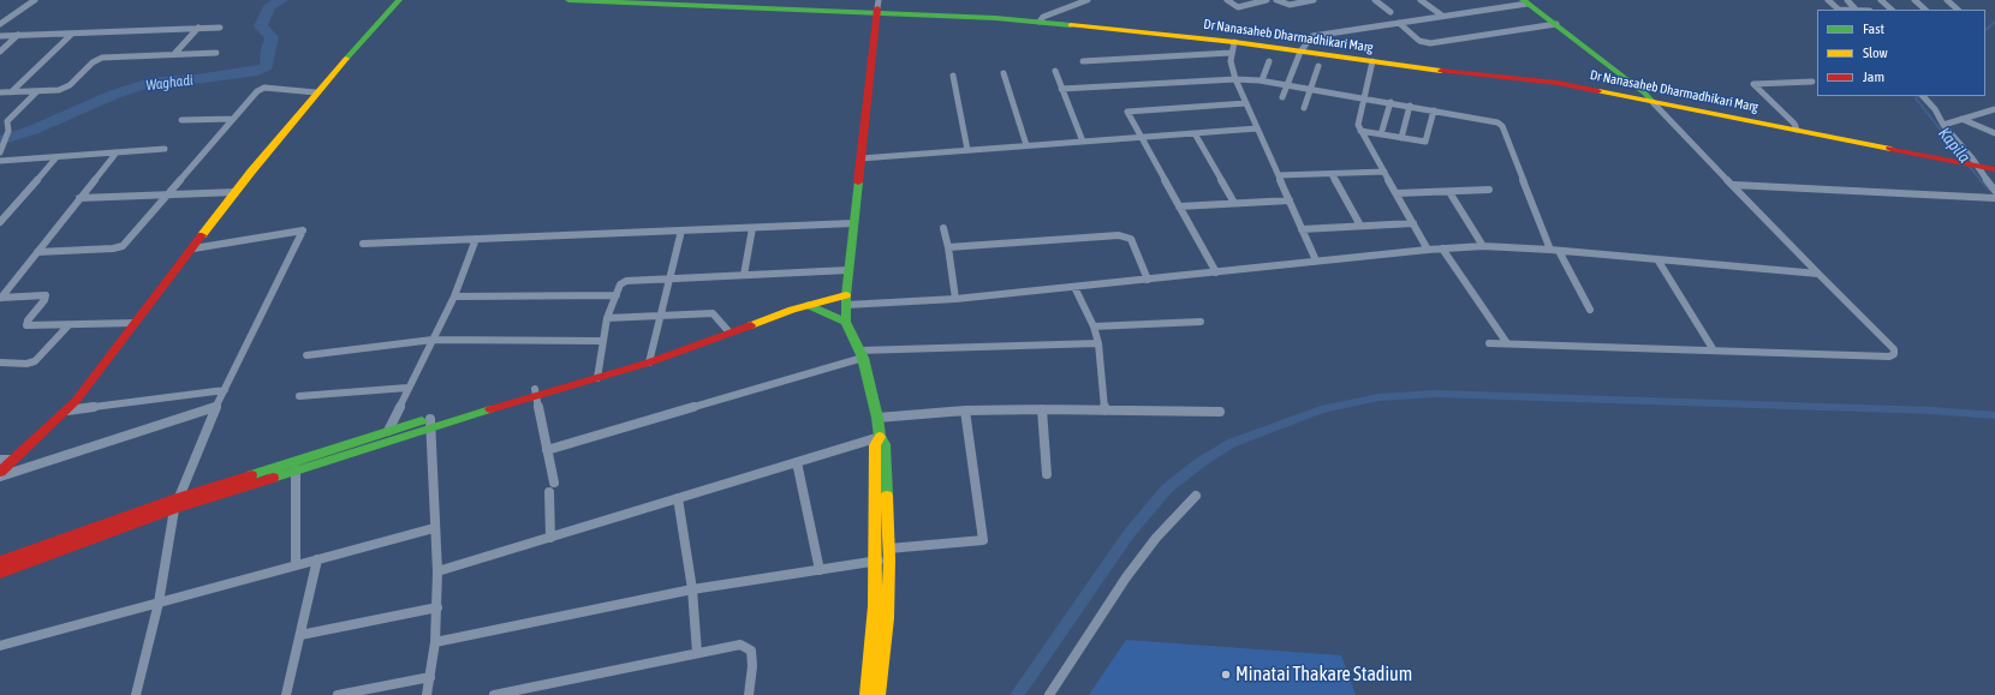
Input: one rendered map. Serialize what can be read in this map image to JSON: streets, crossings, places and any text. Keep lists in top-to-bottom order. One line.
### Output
{"streets":{"street":["Dr Nanasaheb Dharmadhikari Marg"]},"water":["Waghadi","Kapila"],"places":["Minatai Thakare Stadium"],"legend":["Fast","Slow","Jam"]}
